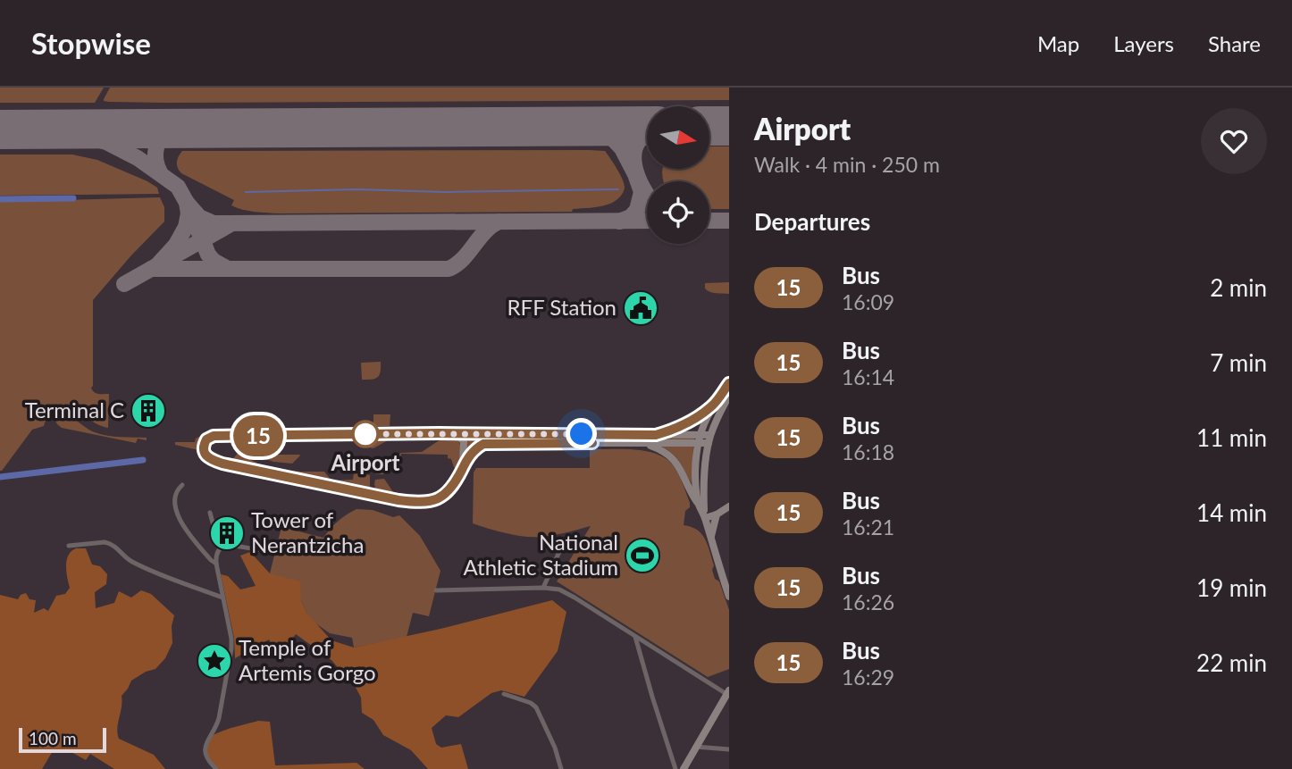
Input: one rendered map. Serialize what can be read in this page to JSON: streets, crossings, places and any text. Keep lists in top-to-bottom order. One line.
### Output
{"places":{"public building":["RFF Station"],"building":["Terminal C","Tower of Nerantzicha"],"other":["Airport"],"sports":["National Athletic Stadium"],"place":["Temple of Artemis Gorgo"]},"lines":["bus line 15"],"scale_bar":"100 m","north":"right","page":{"header":"Stopwise","nav":["Map","Layers","Share"],"on_map":"15","heading":[["Airport","Walk · 4 min · 250 m"],"Departures"],"list":[{"mark":"15","name":"Bus","note":"16:09","value":"2 min"},{"mark":"15","name":"Bus","note":"16:14","value":"7 min"},{"mark":"15","name":"Bus","note":"16:18","value":"11 min"},{"mark":"15","name":"Bus","note":"16:21","value":"14 min"},{"mark":"15","name":"Bus","note":"16:26","value":"19 min"},{"mark":"15","name":"Bus","note":"16:29","value":"22 min"}],"scale":"100 m"}}
